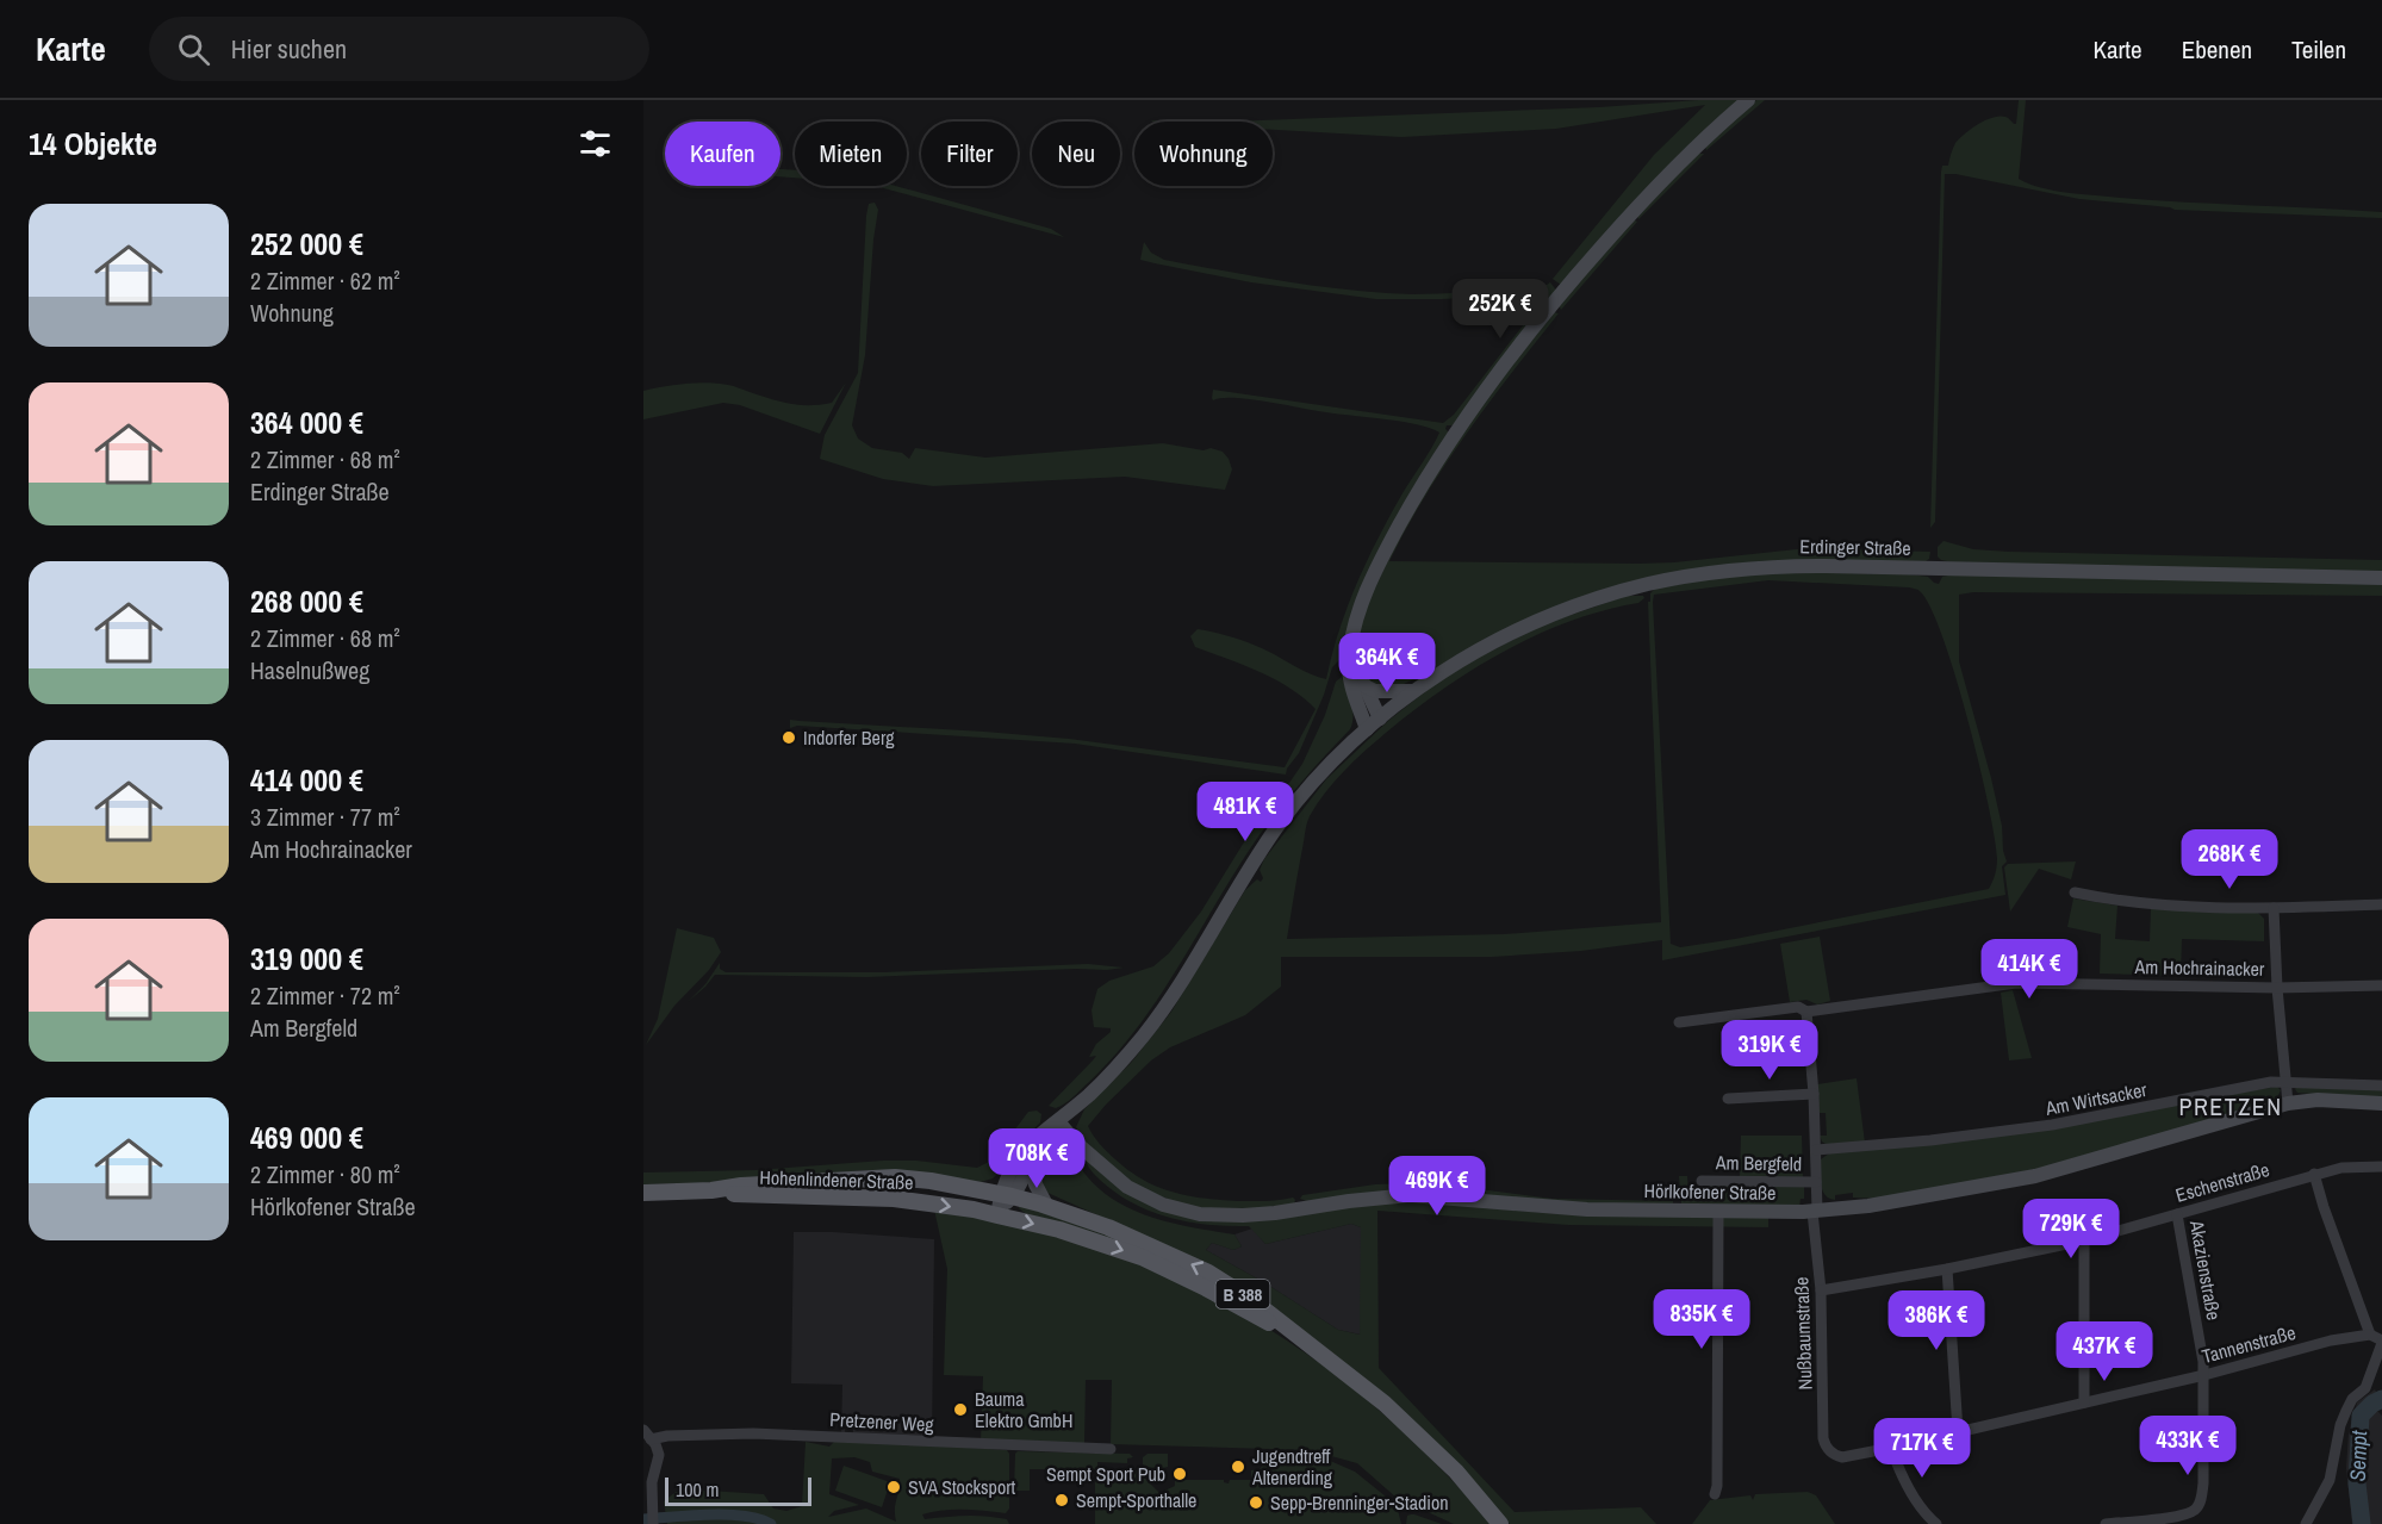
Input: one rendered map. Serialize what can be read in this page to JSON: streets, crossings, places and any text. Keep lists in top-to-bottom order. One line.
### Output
{"streets":{"main road":["Hohenlindener Straße","B 388"],"street":["Erdinger Straße","Am Hochrainacker","Am Wirtsacker","Am Bergfeld","Eschenstraße","Hörlkofener Straße","Akazienstraße","Nußbaumstraße","Tannenstraße","Pretzener Weg"]},"crossings":[["Erdinger Straße","Hohenlindener Straße"],["Erdinger Straße","Hörlkofener Straße"],["Erdinger Straße","B 388"],["Am Hochrainacker","Am Bergfeld"],["Am Wirtsacker","Am Bergfeld"],["Am Bergfeld","Hörlkofener Straße"],["Am Bergfeld","Nußbaumstraße"],["Hohenlindener Straße","B 388"],["Eschenstraße","Akazienstraße"],["Eschenstraße","Nußbaumstraße"],["Hörlkofener Straße","Nußbaumstraße"],["Akazienstraße","Tannenstraße"],["Nußbaumstraße","Tannenstraße"]],"districts":["PRETZEN"],"water":["Sempt"],"places":["Indorfer Berg","Bauma Elektro GmbH","Jugendtreff Altenerding","Sempt Sport Pub","SVA Stocksport","Sempt-Sporthalle","Sepp-Brenninger-Stadion"],"scale_bar":"100 m","page":{"header":"Karte","search":"Hier suchen","nav":["Karte","Ebenen","Teilen"],"heading":"14 Objekte","chip":["Kaufen","Mieten","Filter","Neu","Wohnung"],"list":[{"name":"252 000 €","note":"2 Zimmer · 62 m² · Wohnung"},{"name":"364 000 €","note":"2 Zimmer · 68 m² · Erdinger Straße"},{"name":"268 000 €","note":"2 Zimmer · 68 m² · Haselnußweg"},{"name":"414 000 €","note":"3 Zimmer · 77 m² · Am Hochrainacker"},{"name":"319 000 €","note":"2 Zimmer · 72 m² · Am Bergfeld"},{"name":"469 000 €","note":"2 Zimmer · 80 m² · Hörlkofener Straße"}],"price":["252K €","364K €","481K €","268K €","414K €","319K €","708K €","469K €","729K €","835K €","386K €","437K €","433K €","717K €"],"scale":"100 m"}}
